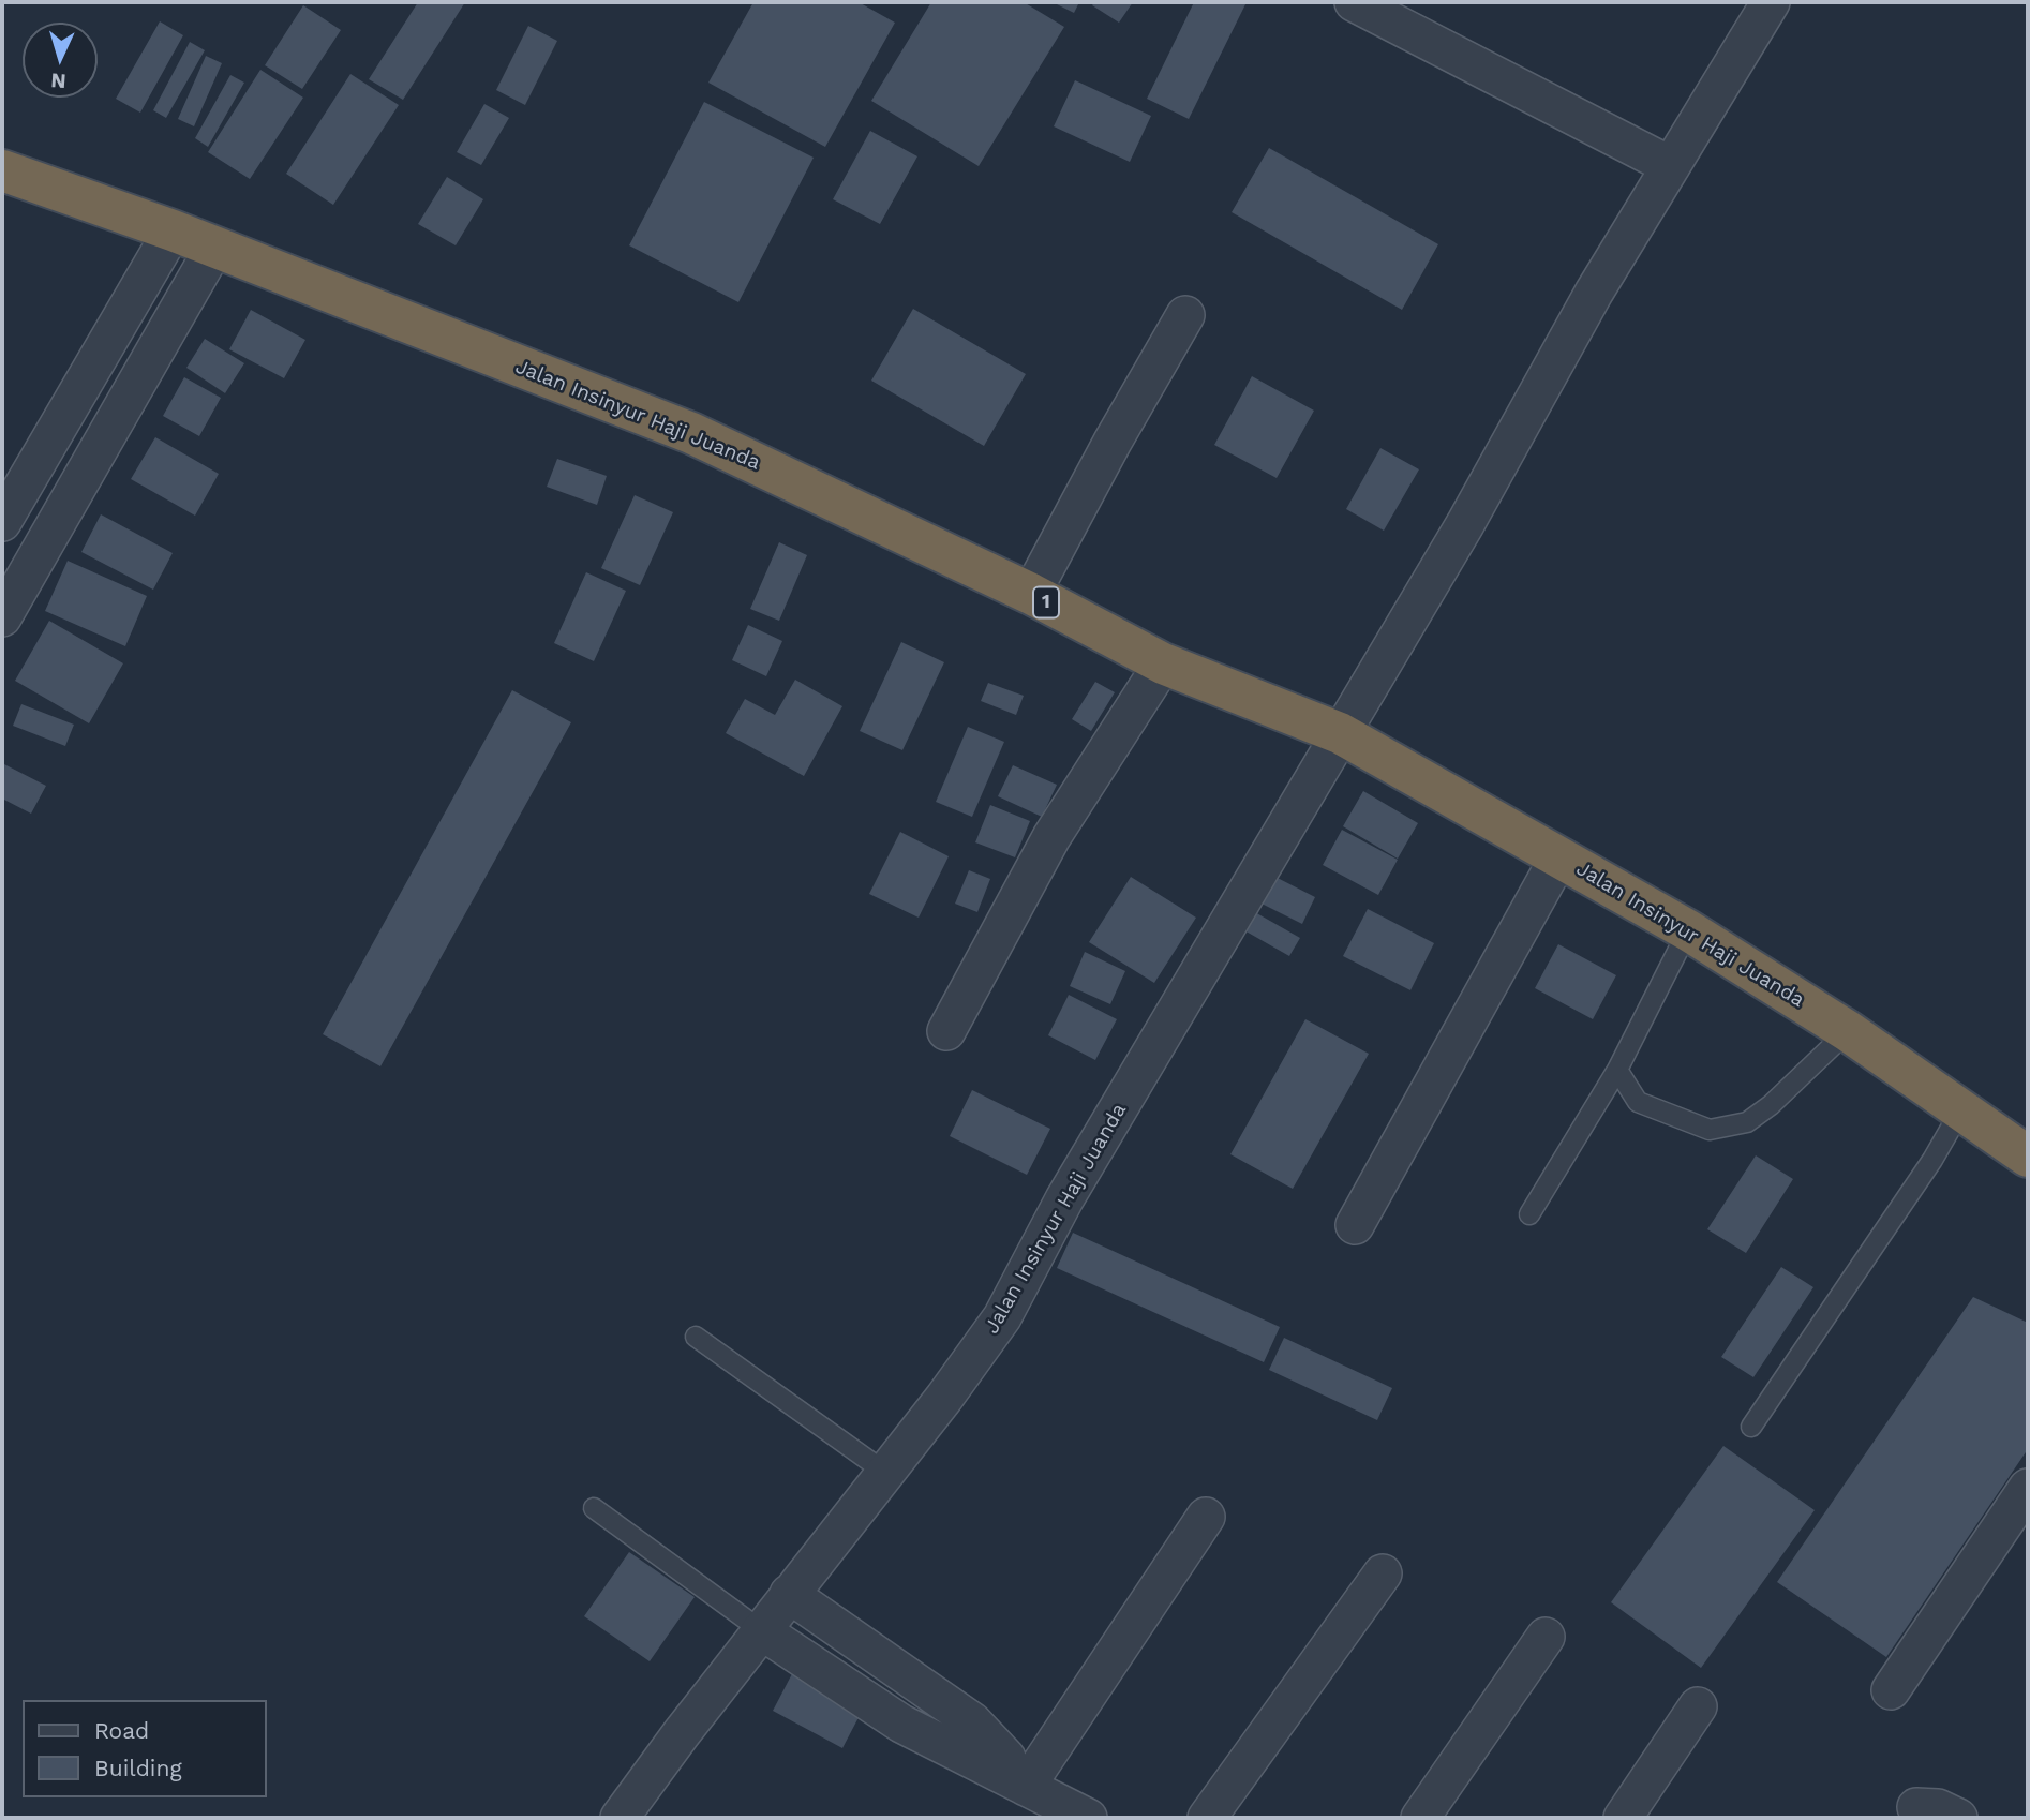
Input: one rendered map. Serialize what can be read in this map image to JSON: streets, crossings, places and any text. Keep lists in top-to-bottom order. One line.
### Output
{"streets":{"highway":["Jalan Insinyur Haji Juanda","1"]},"legend":["Road","Building"],"north":"bottom"}
